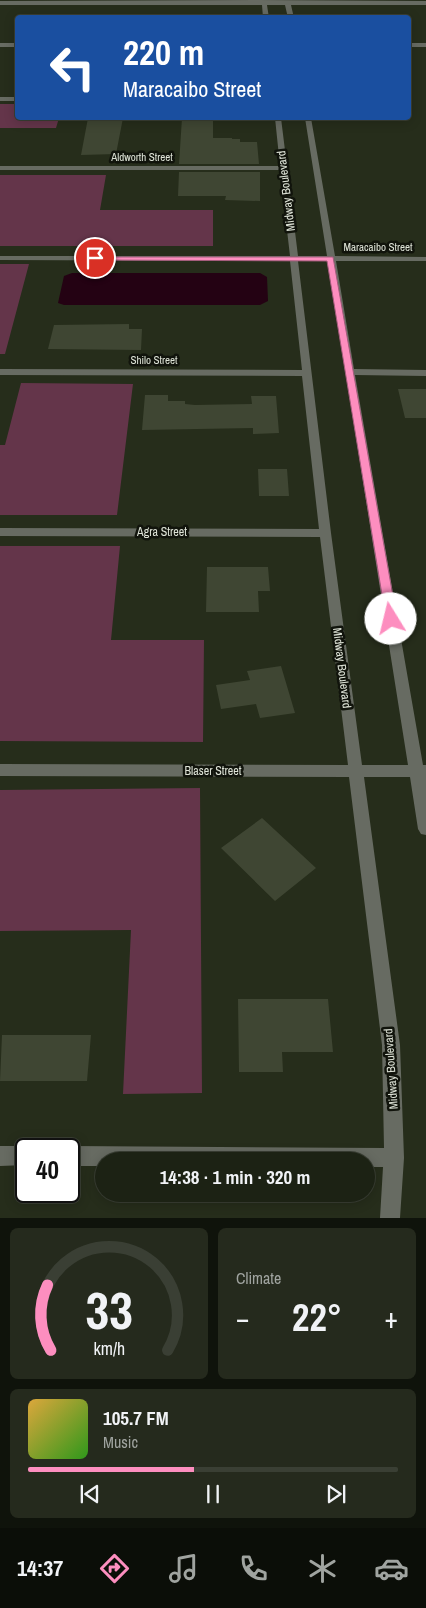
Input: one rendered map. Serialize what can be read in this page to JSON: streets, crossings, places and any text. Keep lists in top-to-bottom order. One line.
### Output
{"streets":{"street":["Aldworth Street","Midway Boulevard","Maracaibo Street","Shilo Street","Agra Street","Blaser Street"]},"crossings":[["Aldworth Street","Midway Boulevard"],["Midway Boulevard","Maracaibo Street"],["Midway Boulevard","Shilo Street"],["Midway Boulevard","Agra Street"],["Midway Boulevard","Blaser Street"]],"page":{"turn":["220 m","Maracaibo Street"],"limit":"40","trip":"14:38 · 1 min · 320 m","tile":"Climate","heat":["−","22°","+"],"song":["105.7 FM","Music"],"tabs":"14:37","gauge":["33","km/h"]}}
